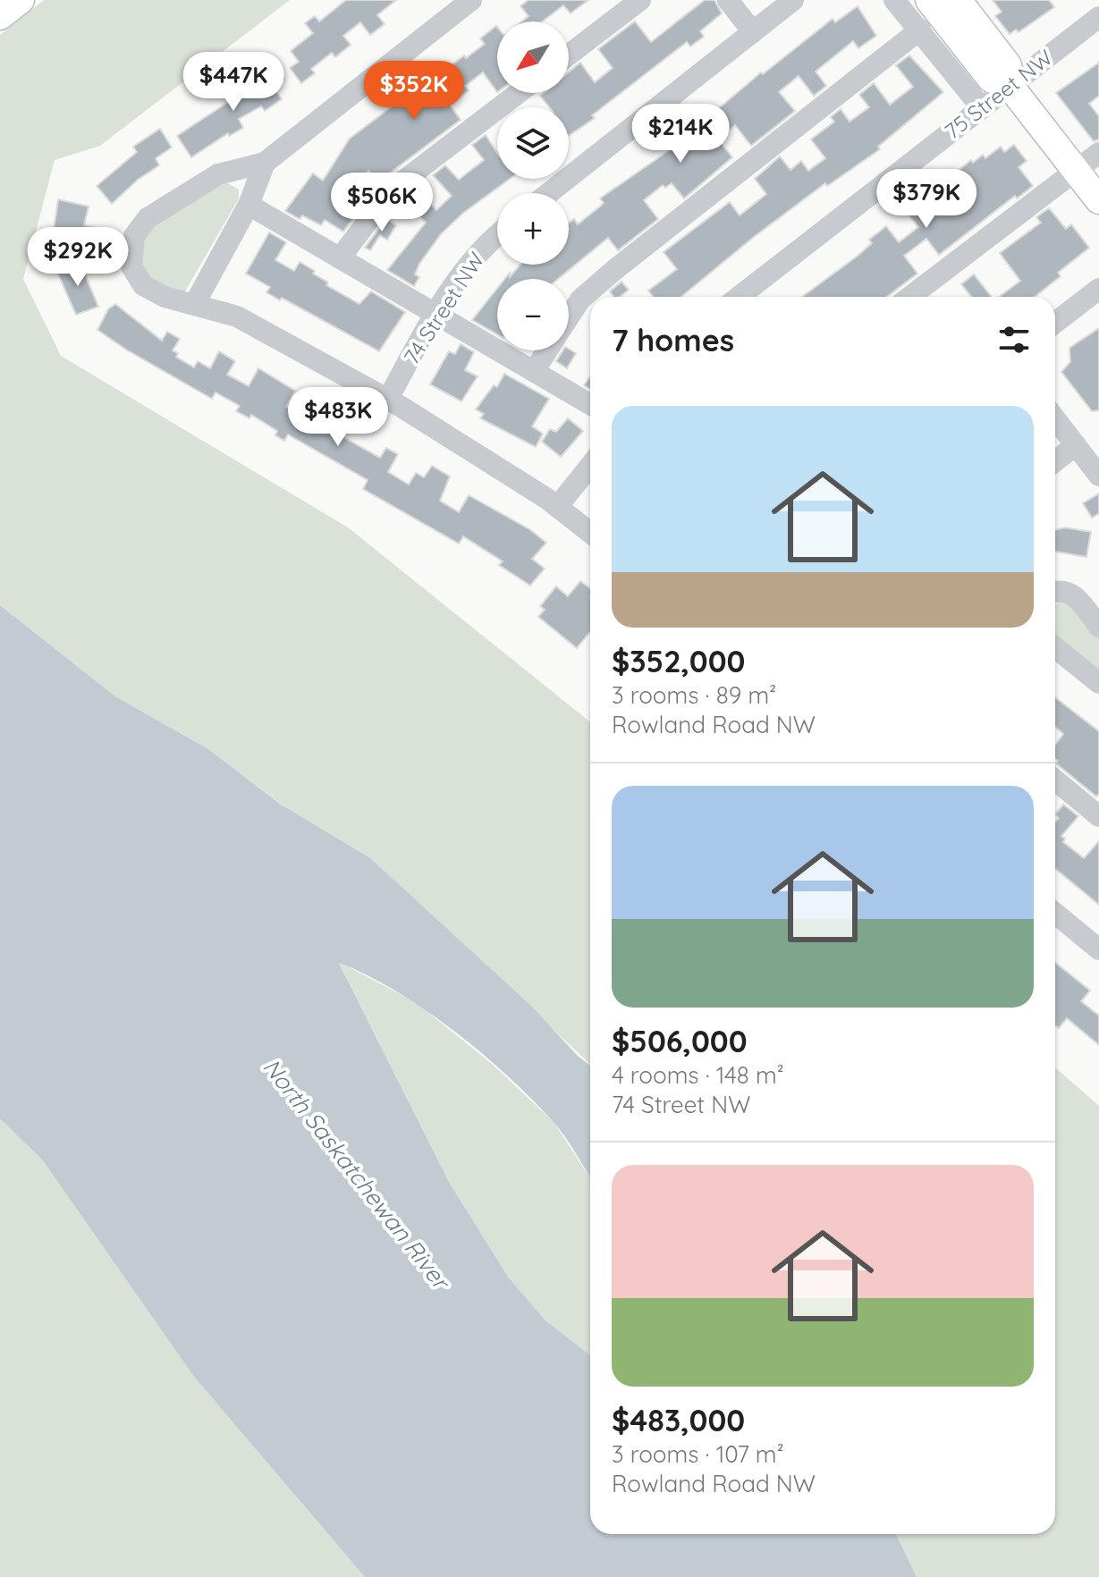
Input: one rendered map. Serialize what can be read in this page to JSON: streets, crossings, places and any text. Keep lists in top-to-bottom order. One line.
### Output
{"streets":{"street":["75 Street NW","74 Street NW"]},"water":["North Saskatchewan River"],"north":"bottom left","page":{"map_buttons":["+","−"],"price":["$447K","$352K","$214K","$379K","$506K","$292K","$483K"],"heading":"7 homes","list":[{"name":"$352,000","note":"3 rooms · 89 m² · Rowland Road NW"},{"name":"$506,000","note":"4 rooms · 148 m² · 74 Street NW"},{"name":"$483,000","note":"3 rooms · 107 m² · Rowland Road NW"}]}}
